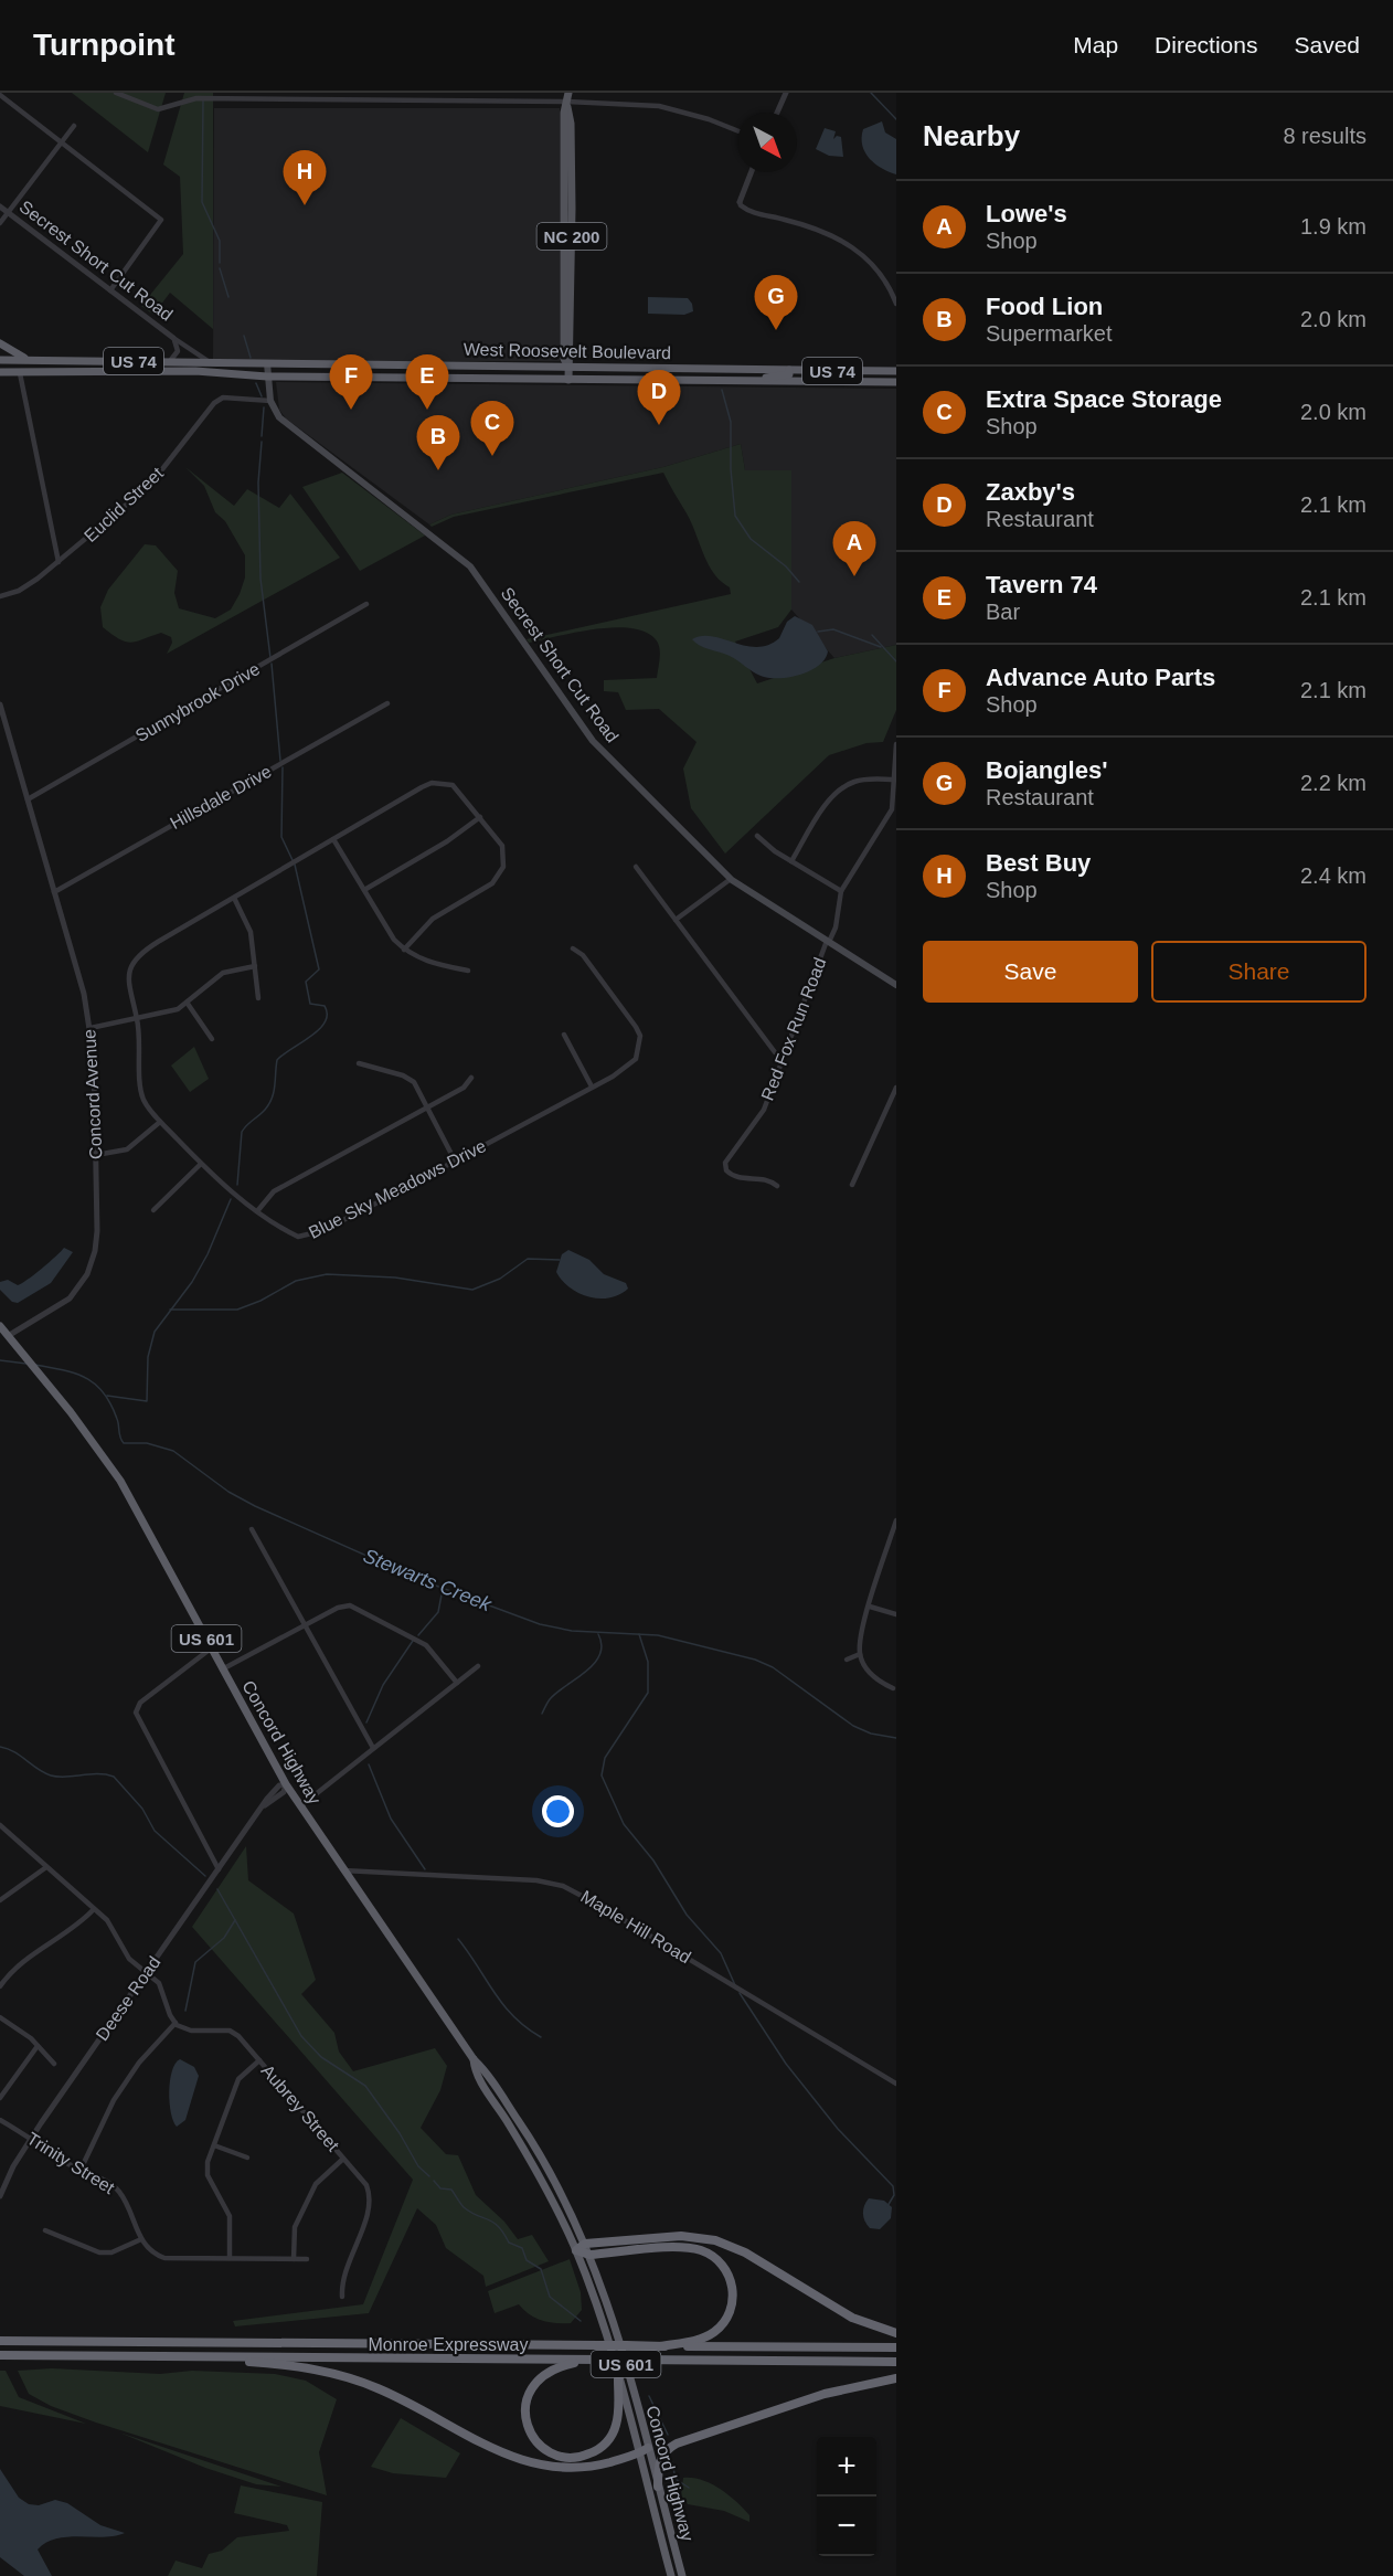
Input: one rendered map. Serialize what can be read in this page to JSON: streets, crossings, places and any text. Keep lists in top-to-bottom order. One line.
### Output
{"streets":{"highway":["West Roosevelt Boulevard","US 74","US 601","Concord Highway","Monroe Expressway"],"main road":["NC 200","Secrest Short Cut Road"],"street":["Euclid Street","Sunnybrook Drive","Hillsdale Drive","Red Fox Run Road","Concord Avenue","Blue Sky Meadows Drive","Maple Hill Road","Deese Road","Aubrey Street","Trinity Street"]},"crossings":[["NC 200","West Roosevelt Boulevard"],["Secrest Short Cut Road","West Roosevelt Boulevard"],["Secrest Short Cut Road","Euclid Street"],["Secrest Short Cut Road","Red Fox Run Road"],["Sunnybrook Drive","Concord Avenue"],["Hillsdale Drive","Concord Avenue"],["Concord Avenue","US 601"],["Concord Avenue","Concord Highway"],["US 601","Concord Highway"],["Concord Highway","Maple Hill Road"],["Concord Highway","Deese Road"],["Deese Road","Trinity Street"]],"water":["Stewarts Creek"],"north":"bottom right","page":{"header":"Turnpoint","nav":["Map","Directions","Saved"],"heading":["Nearby","8 results"],"pins":["H","G","E","F","D","C","B","A"],"list":[{"mark":"A","name":"Lowe's","note":"Shop","value":"1.9 km"},{"mark":"B","name":"Food Lion","note":"Supermarket","value":"2.0 km"},{"mark":"C","name":"Extra Space Storage","note":"Shop","value":"2.0 km"},{"mark":"D","name":"Zaxby's","note":"Restaurant","value":"2.1 km"},{"mark":"E","name":"Tavern 74","note":"Bar","value":"2.1 km"},{"mark":"F","name":"Advance Auto Parts","note":"Shop","value":"2.1 km"},{"mark":"G","name":"Bojangles'","note":"Restaurant","value":"2.2 km"},{"mark":"H","name":"Best Buy","note":"Shop","value":"2.4 km"}],"buttons":["Save","Share"],"map_buttons":["+","−"]}}
